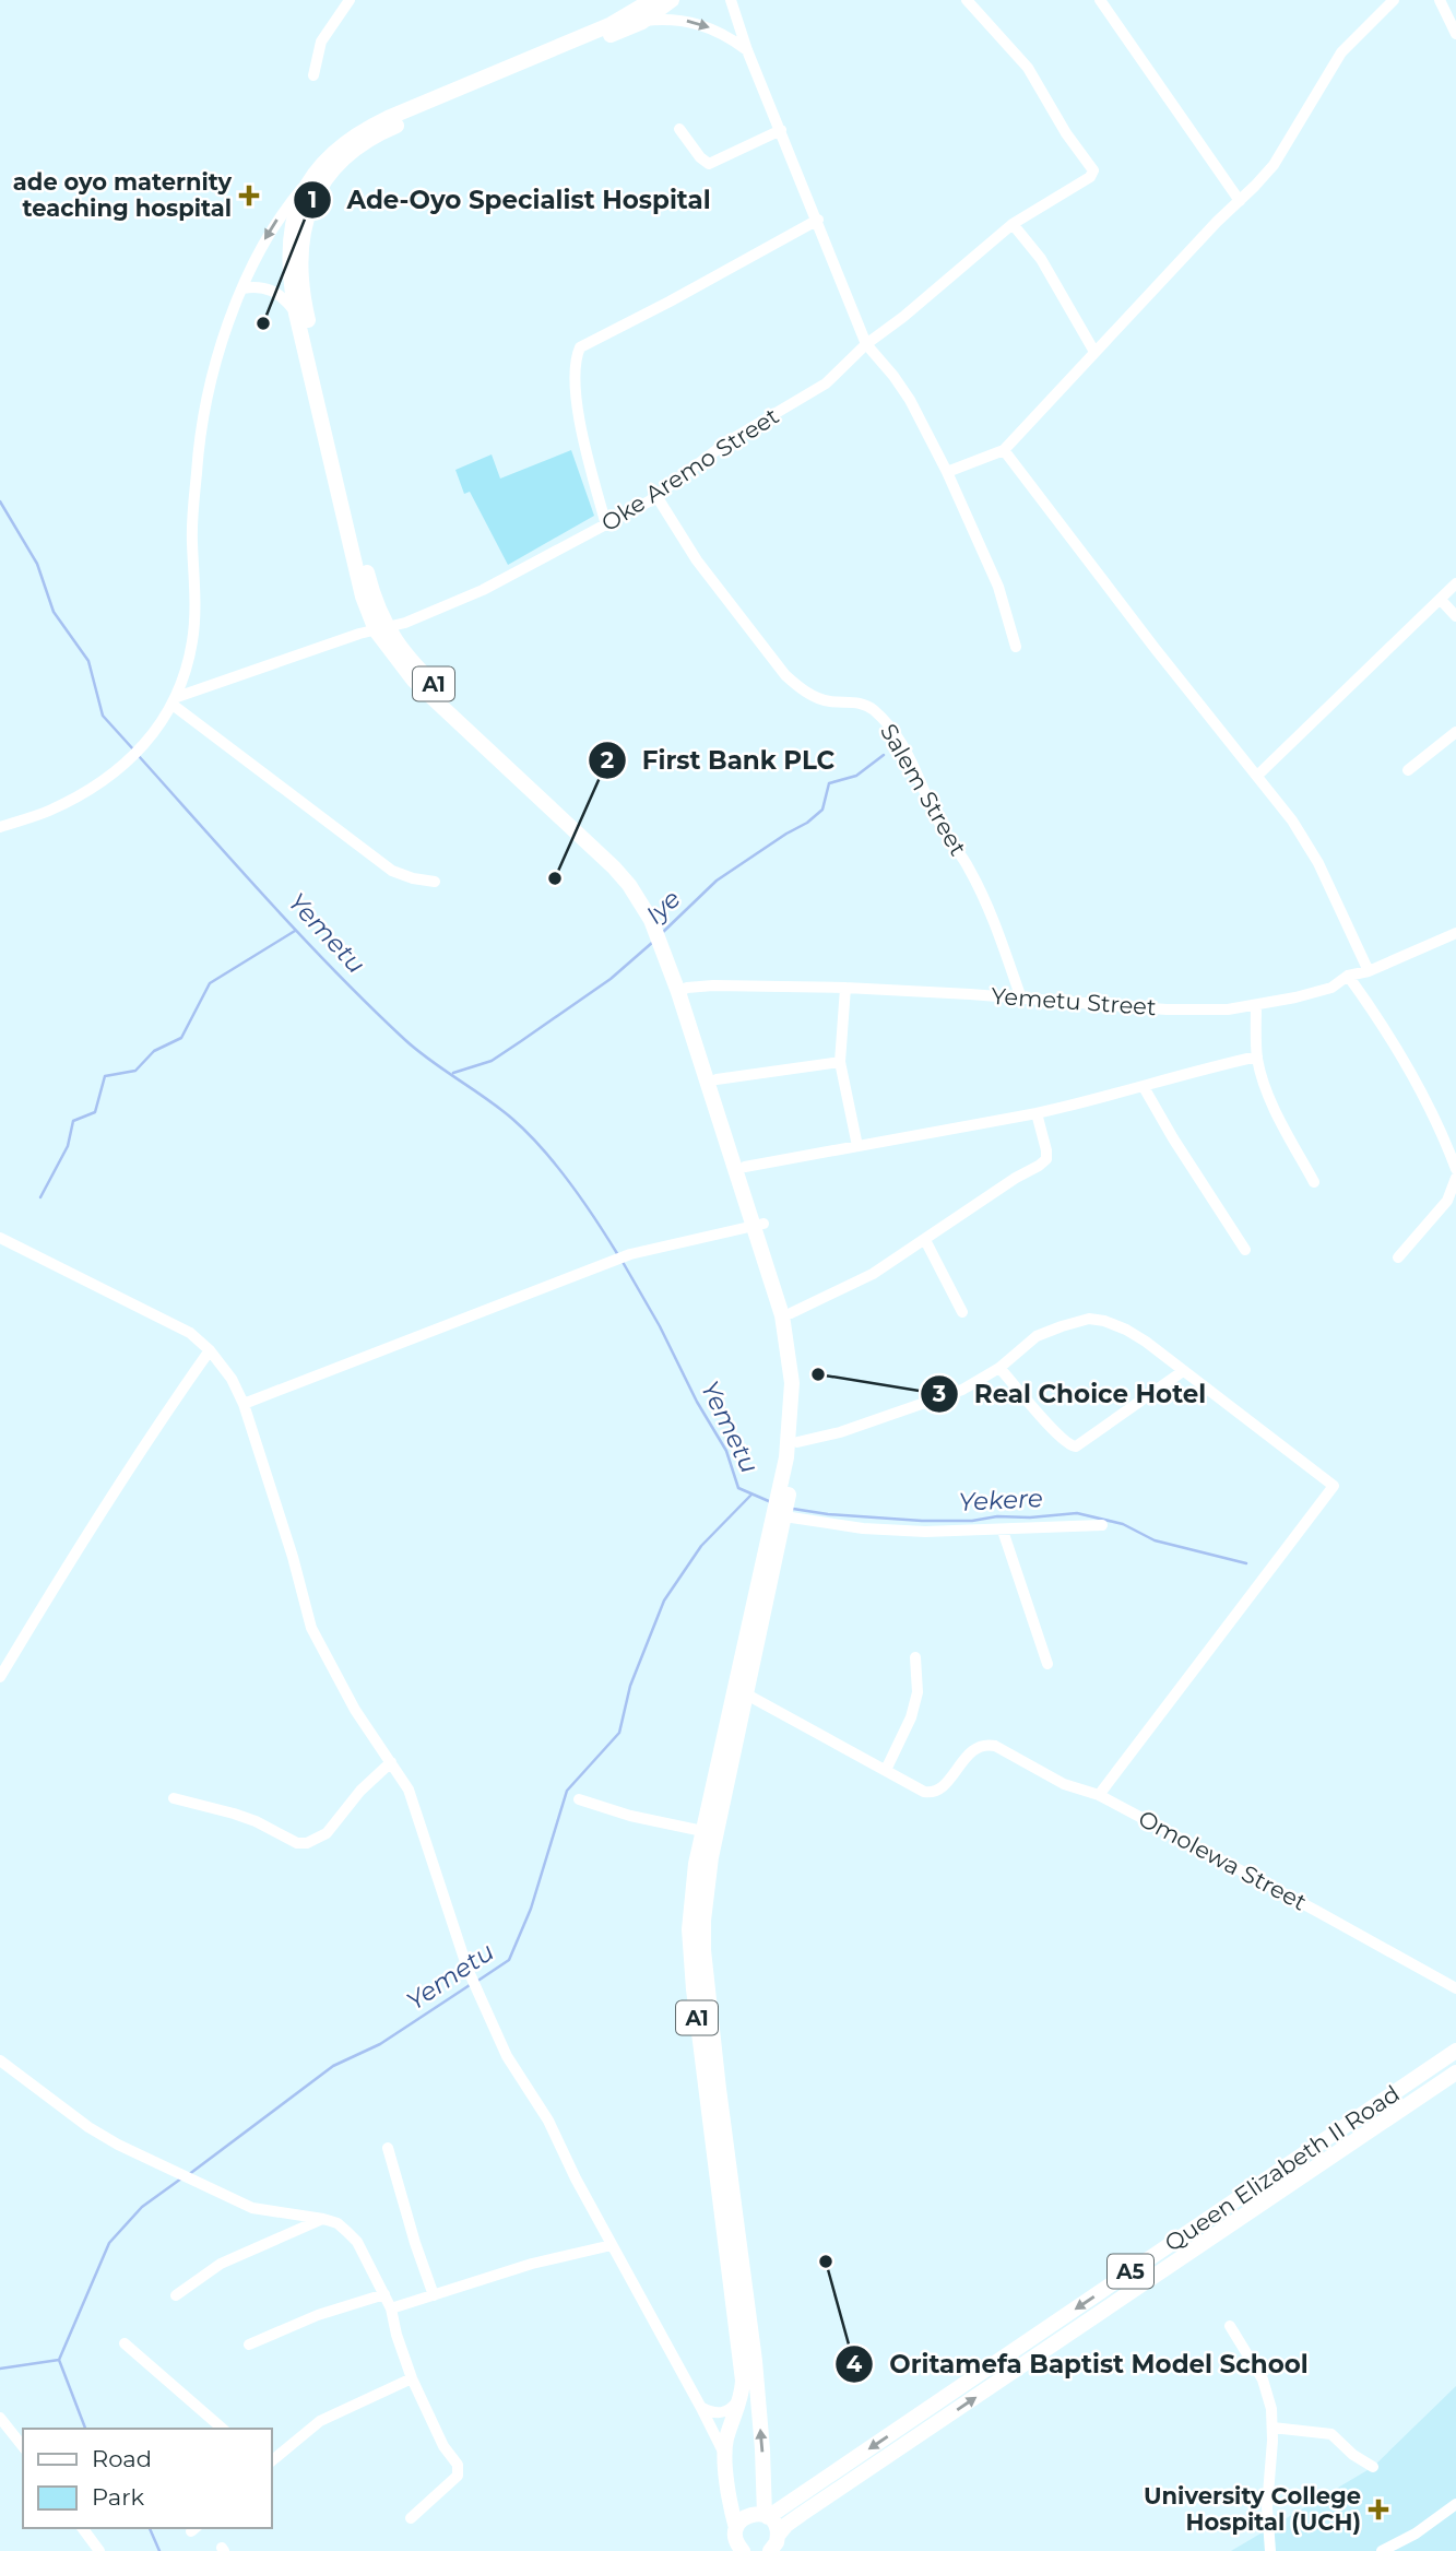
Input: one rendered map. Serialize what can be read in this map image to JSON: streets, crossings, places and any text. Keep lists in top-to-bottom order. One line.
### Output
{"streets":{"highway":["A1","Queen Elizabeth II Road","A5"],"street":["Oke Aremo Street","Salem Street","Yemetu Street","Omolewa Street"]},"crossings":[["Oke Aremo Street","A1"],["Oke Aremo Street","Salem Street"],["A1","Yemetu Street"],["A1","A5"],["Salem Street","Yemetu Street"],["Queen Elizabeth II Road","A5"]],"water":["Iye","Yemetu","Yekere"],"places":{"health":["ade oyo maternity teaching hospital","University College Hospital (UCH)"],"other":["Ade-Oyo Specialist Hospital","First Bank PLC","Real Choice Hotel","Oritamefa Baptist Model School"]},"legend":["Road","Park"]}
